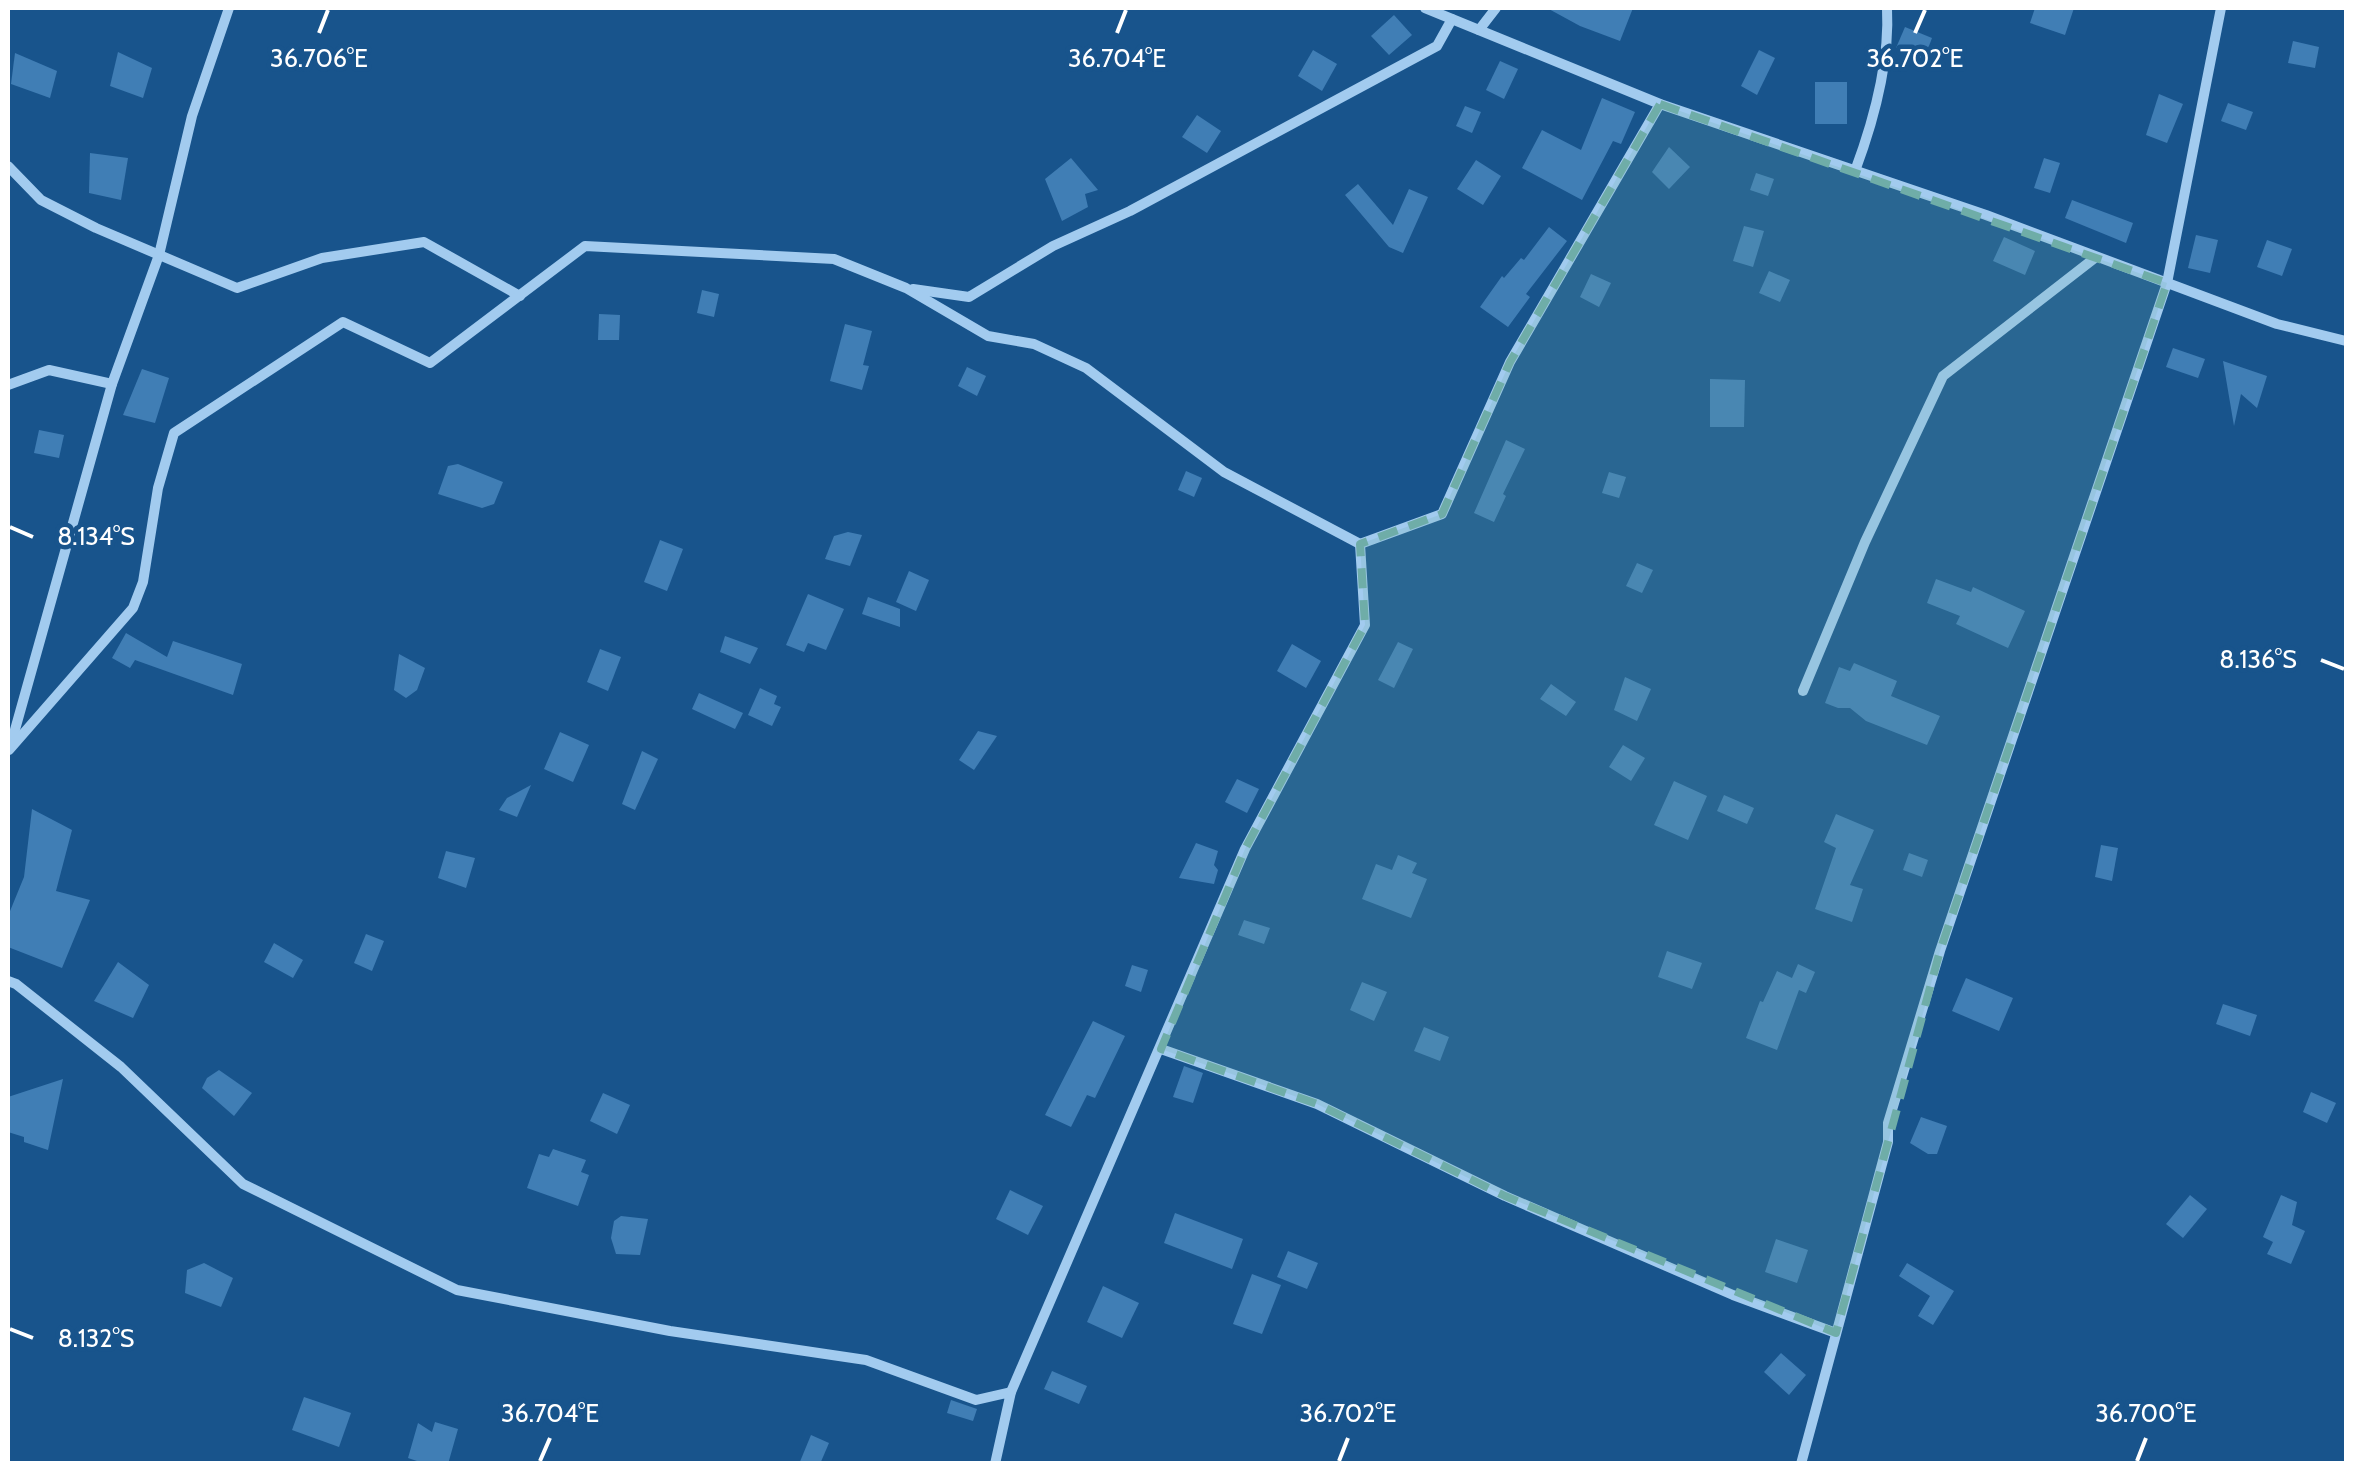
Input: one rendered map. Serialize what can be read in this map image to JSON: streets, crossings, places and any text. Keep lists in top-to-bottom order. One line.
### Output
{"coordinates":["36.704°E","36.706°E","36.702°E","8.134°S","8.136°S","8.132°S","36.700°E"]}
